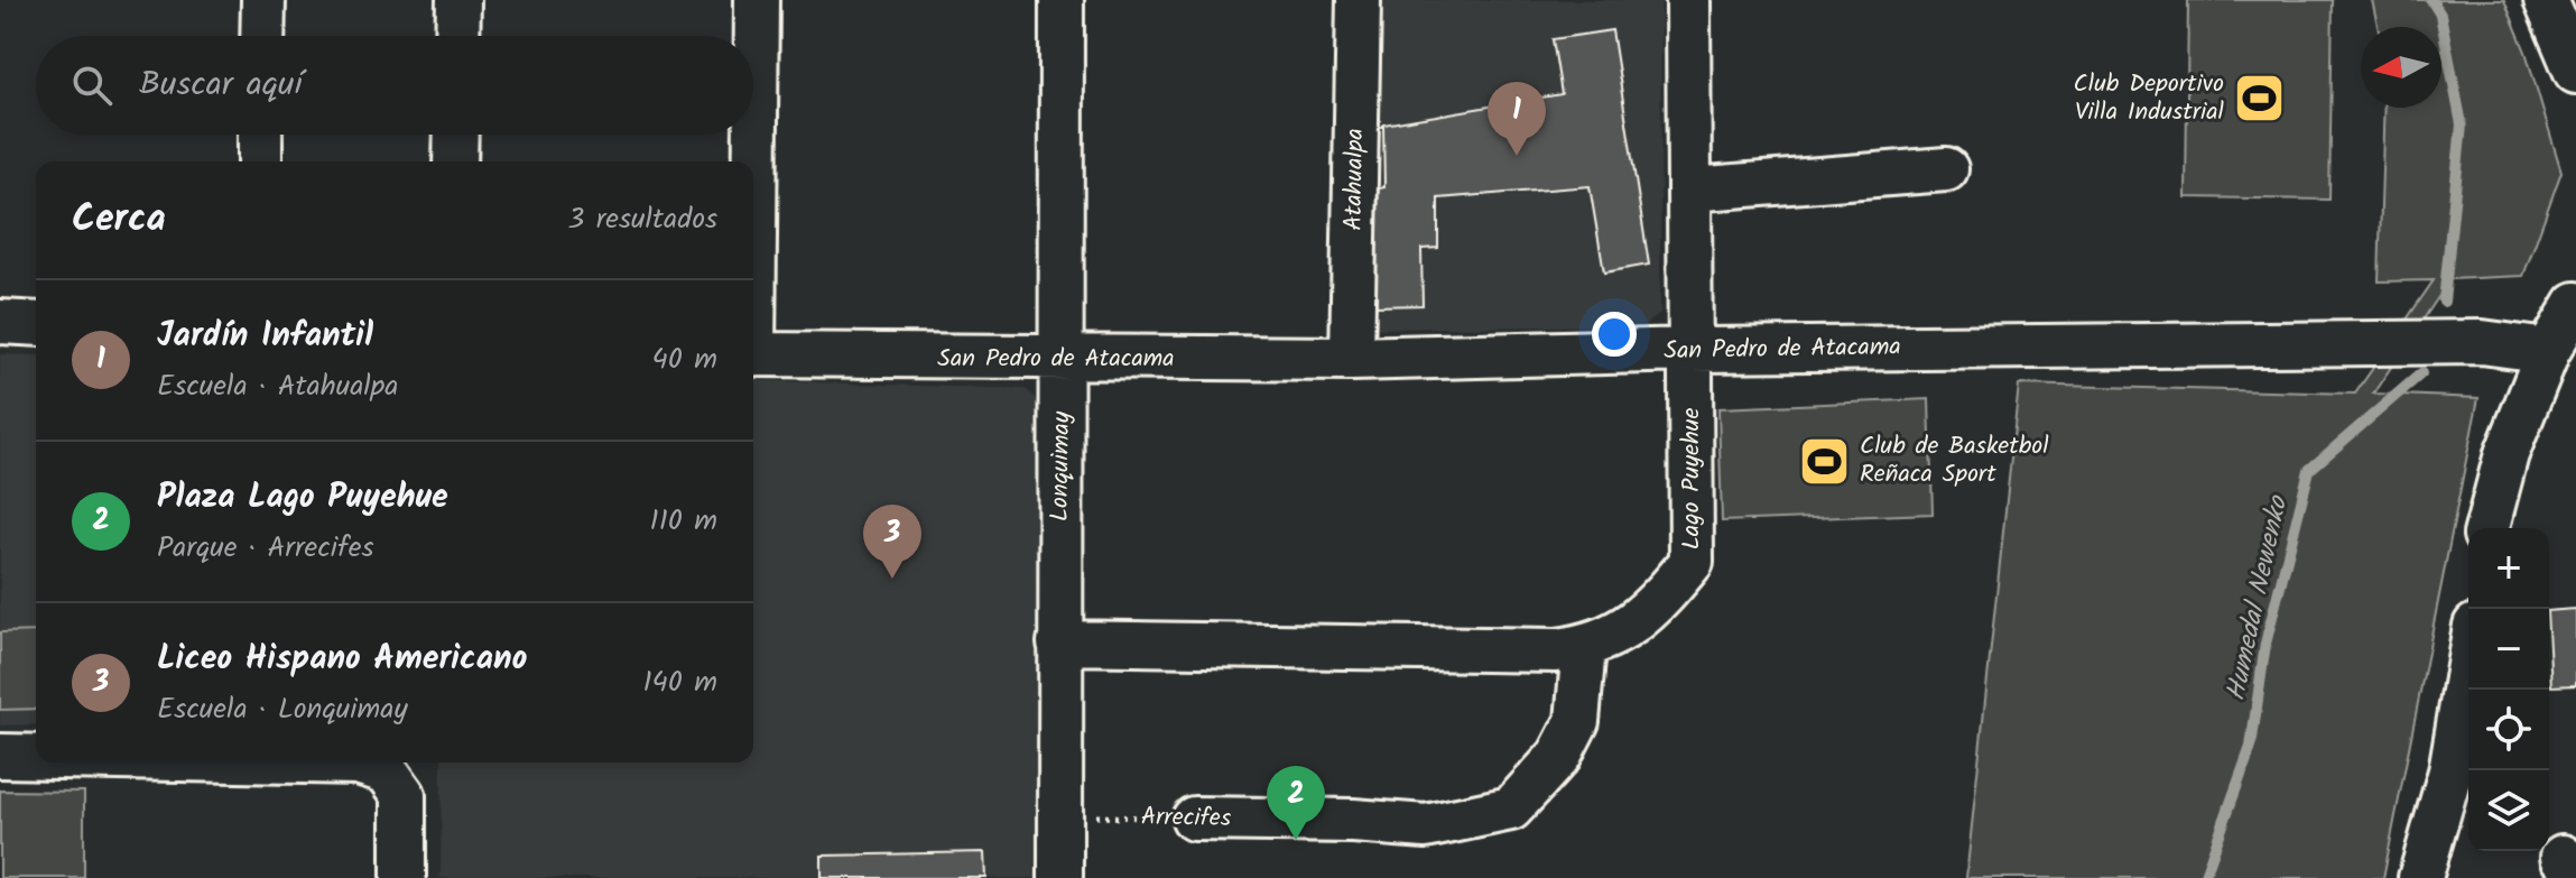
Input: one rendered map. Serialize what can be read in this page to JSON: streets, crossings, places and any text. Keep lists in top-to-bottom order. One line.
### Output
{"streets":{"street":["Atahualpa","San Pedro de Atacama","Lonquimay","Lago Puyehue","Arrecifes"]},"crossings":[["Atahualpa","San Pedro de Atacama"],["San Pedro de Atacama","Lonquimay"],["San Pedro de Atacama","Lago Puyehue"],["Lonquimay","Lago Puyehue"],["Lonquimay","Arrecifes"],["Lago Puyehue","Arrecifes"]],"water":["Humedal Newenko"],"places":{"sports":["Club Deportivo Villa Industrial","Club de Basketbol Reñaca Sport"]},"north":"left","page":{"search":"Buscar aquí","pins":["1","3","2"],"heading":["Cerca","3 resultados"],"list":[{"mark":"1","name":"Jardín Infantil","note":"Escuela · Atahualpa","value":"40 m"},{"mark":"2","name":"Plaza Lago Puyehue","note":"Parque · Arrecifes","value":"110 m"},{"mark":"3","name":"Liceo Hispano Americano","note":"Escuela · Lonquimay","value":"140 m"}],"map_buttons":["+","−"]}}
